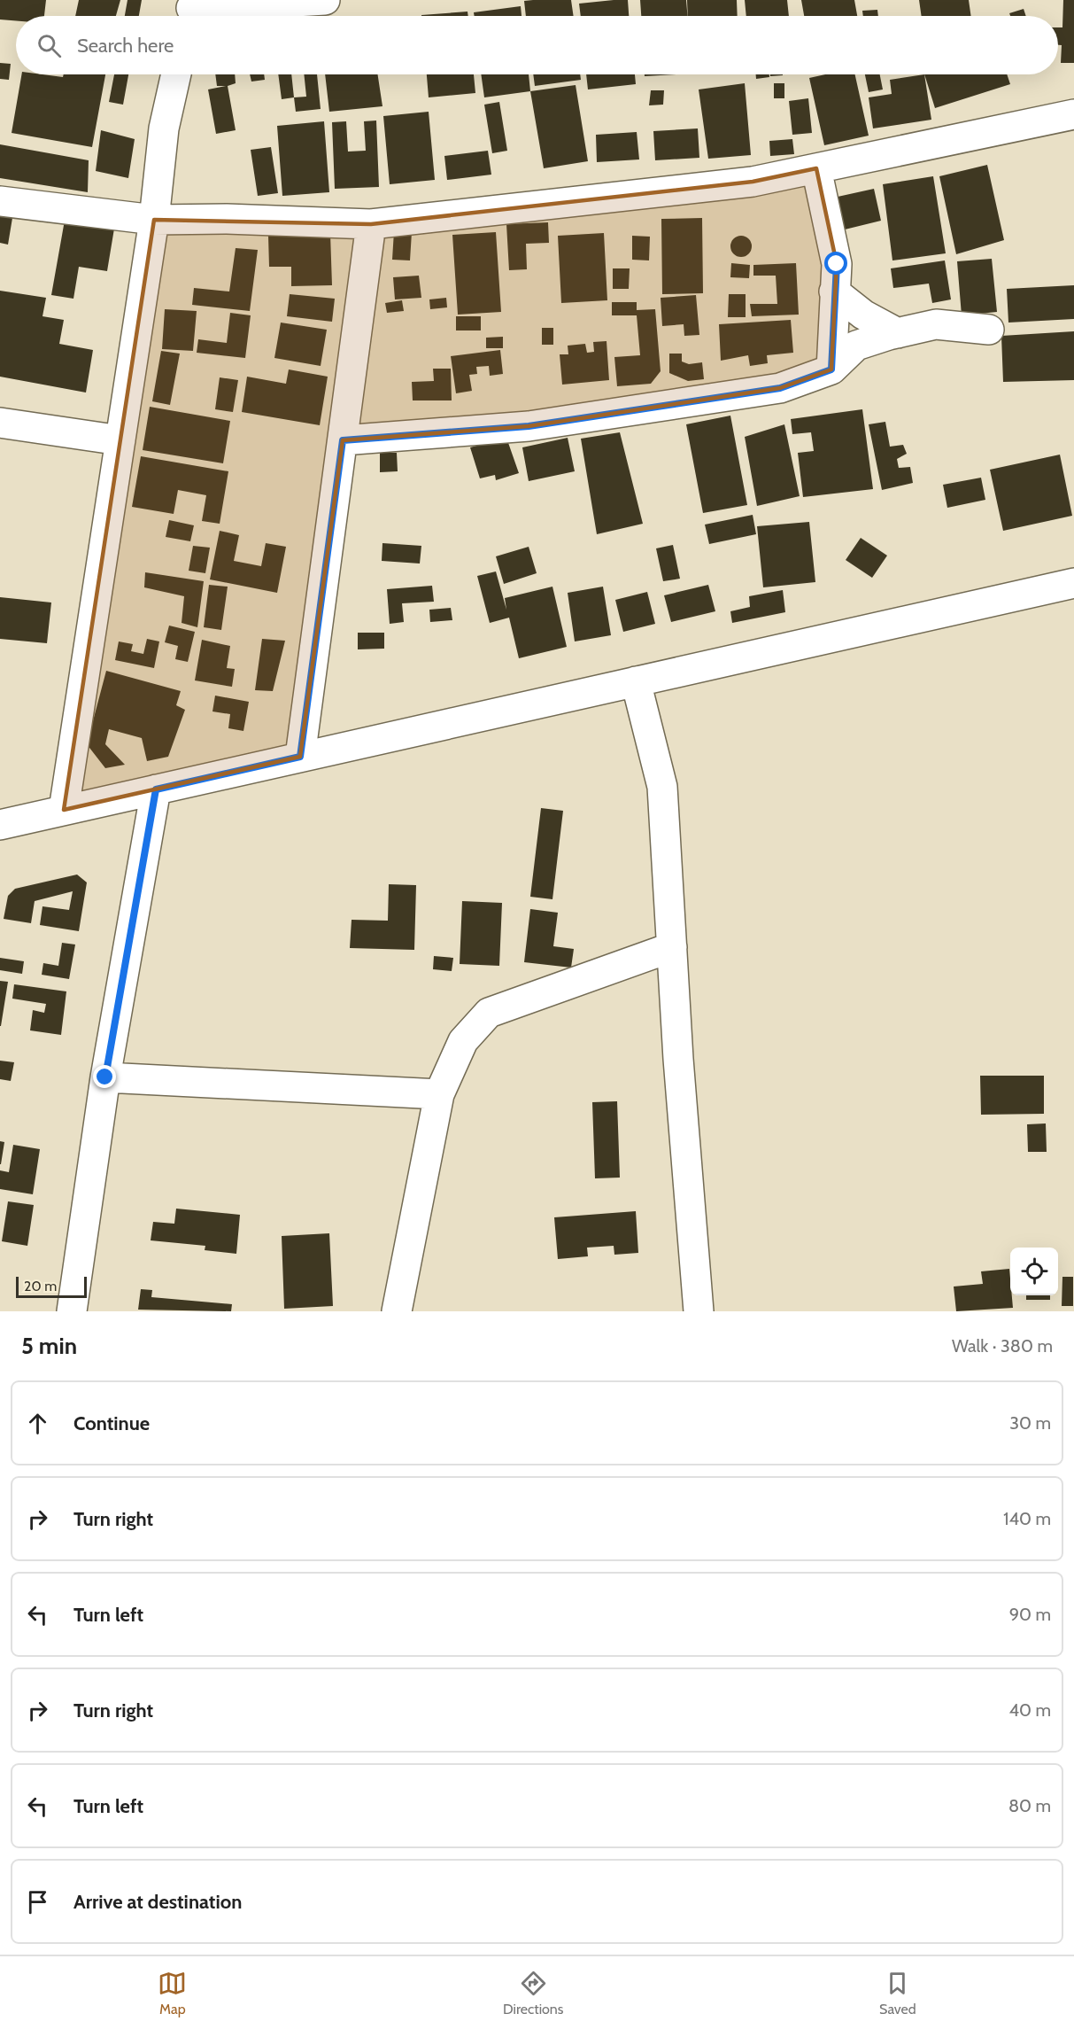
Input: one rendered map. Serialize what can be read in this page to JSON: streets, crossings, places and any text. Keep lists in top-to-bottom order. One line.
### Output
{"scale_bar":"20 m","page":{"search":"Search here","scale":"20 m","heading":["5 min","Walk · 380 m"],"list":[["Continue","30 m"],["Turn right","140 m"],["Turn left","90 m"],["Turn right","40 m"],["Turn left","80 m"],"Arrive at destination"],"nav":["Map","Directions","Saved"]}}
